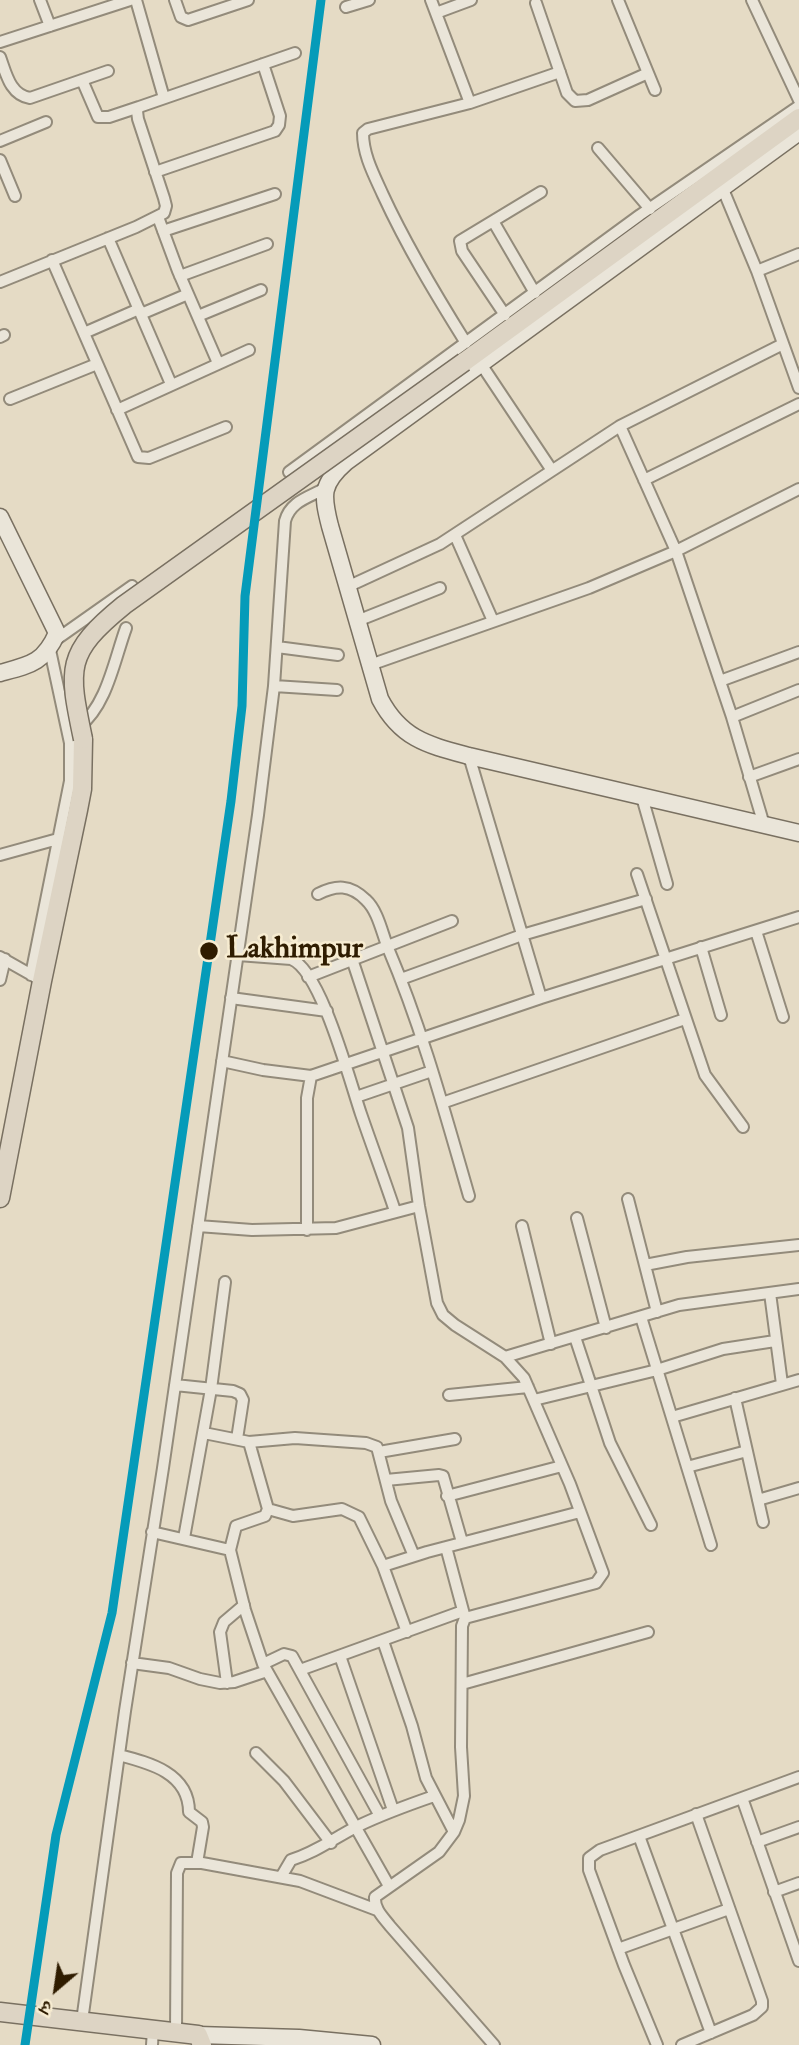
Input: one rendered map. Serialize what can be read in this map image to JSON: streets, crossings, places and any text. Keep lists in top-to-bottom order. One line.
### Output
{"places":["Lakhimpur"],"north":"bottom left"}
